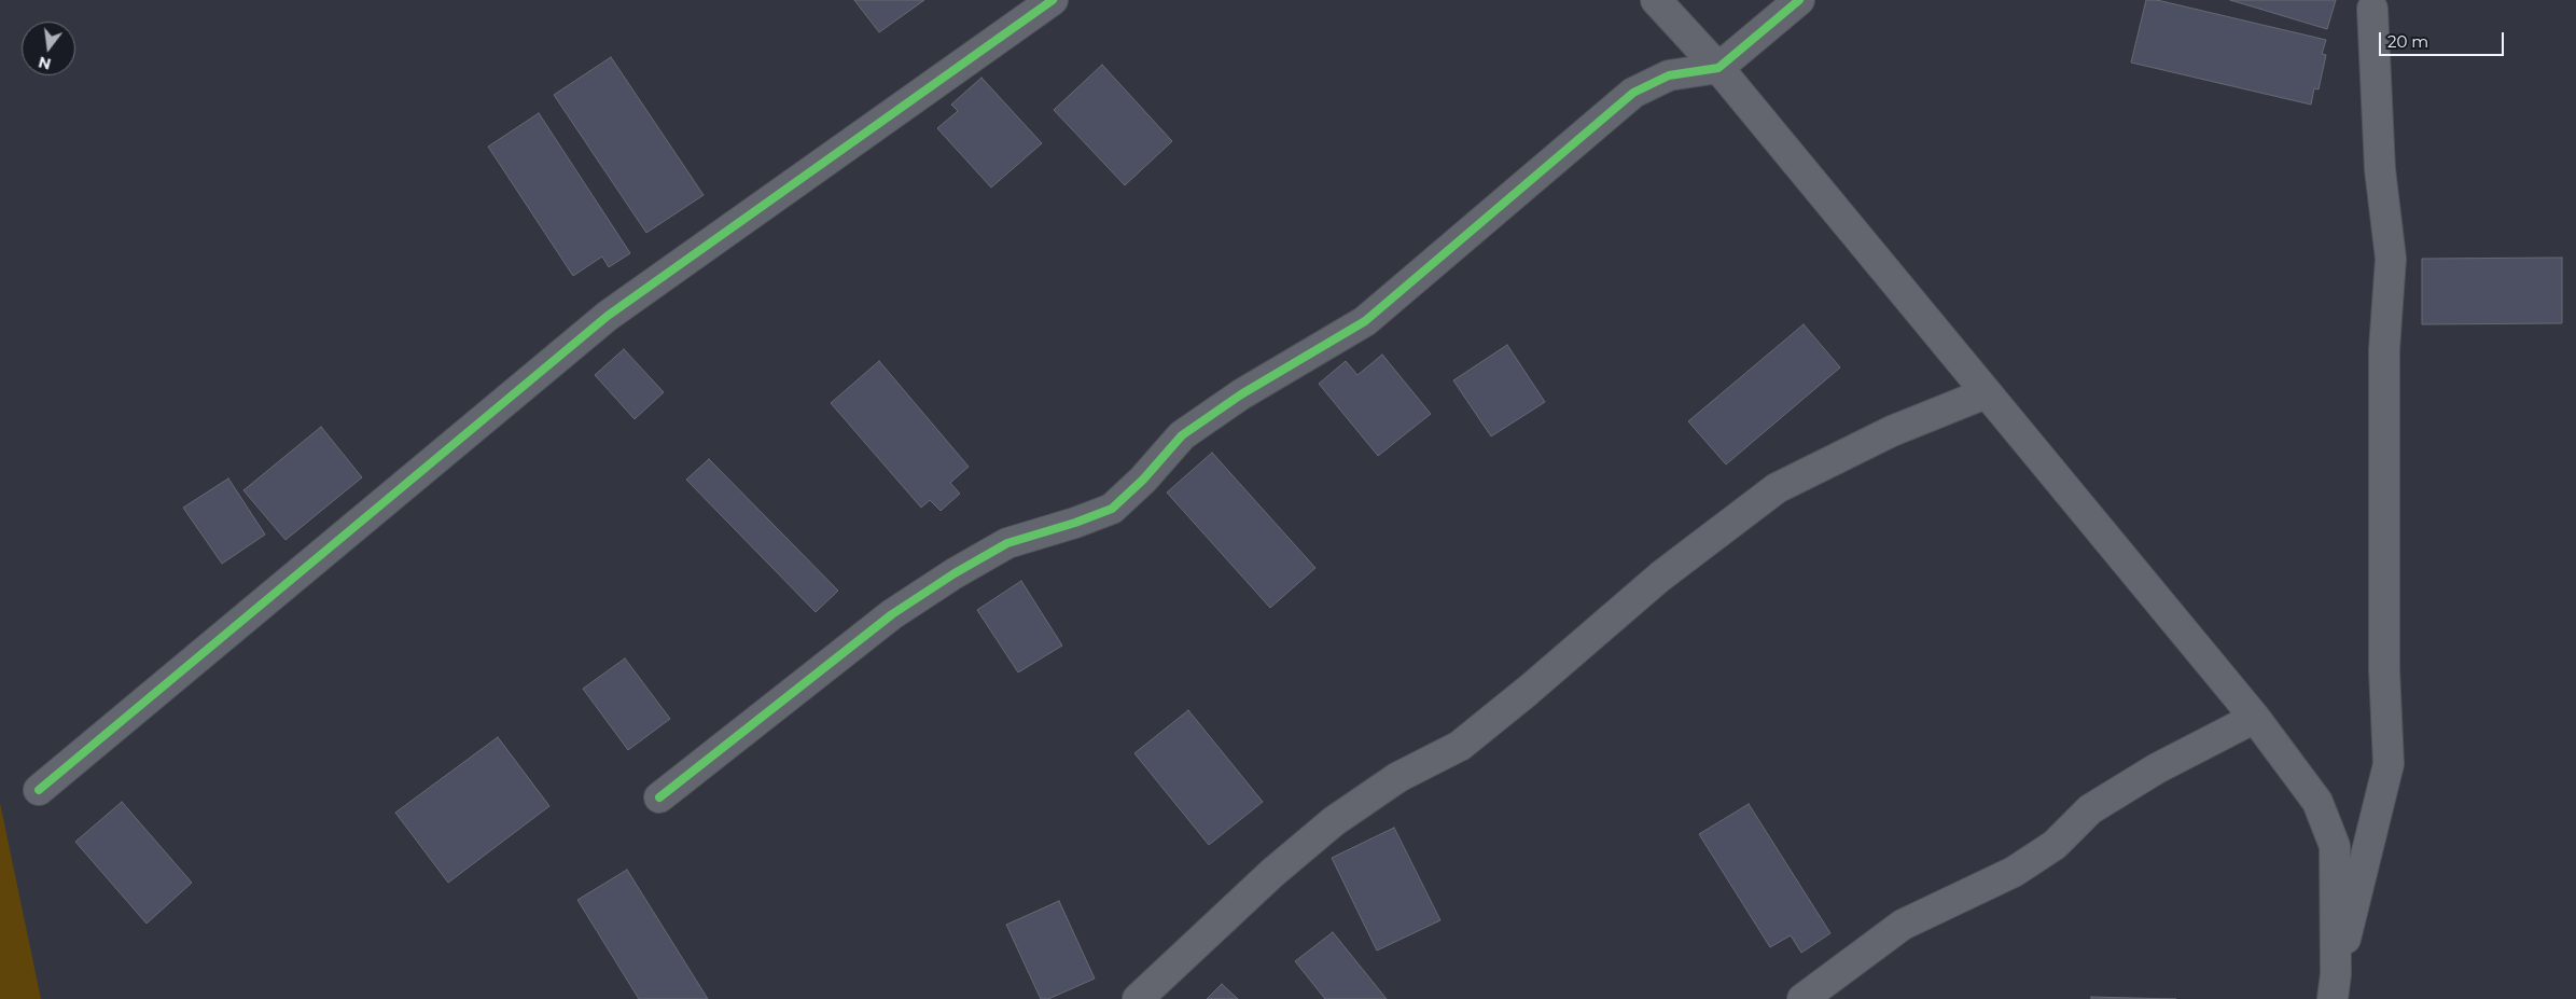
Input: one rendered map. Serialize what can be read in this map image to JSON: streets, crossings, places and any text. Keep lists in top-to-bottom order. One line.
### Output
{"scale_bar":"20 m","north":"bottom"}
